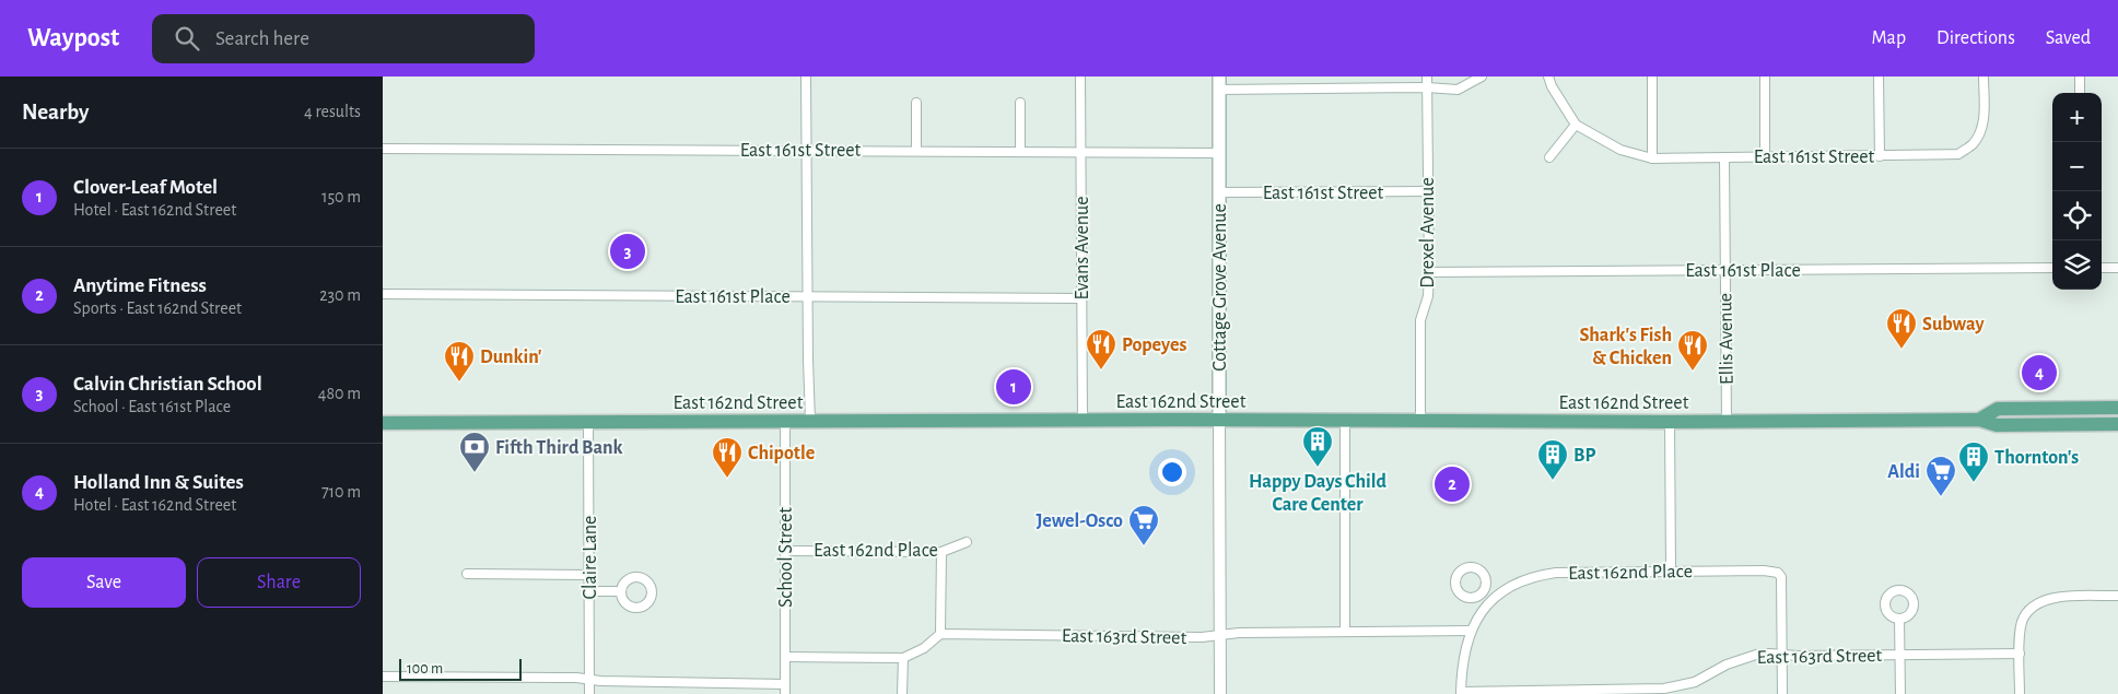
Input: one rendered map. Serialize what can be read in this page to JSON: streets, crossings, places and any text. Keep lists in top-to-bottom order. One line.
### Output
{"streets":{"main road":["Cottage Grove Avenue","East 162nd Street"],"street":["East 161st Street","Drexel Avenue","Evans Avenue","East 161st Place","Ellis Avenue","East 162nd Place","Claire Lane","School Street","East 163rd Street"]},"crossings":[["East 161st Street","Drexel Avenue"],["East 161st Street","Evans Avenue"],["East 161st Street","Cottage Grove Avenue"],["East 161st Street","Ellis Avenue"],["Drexel Avenue","East 161st Place"],["Drexel Avenue","East 162nd Street"],["Evans Avenue","East 161st Place"],["Evans Avenue","East 162nd Street"],["East 161st Place","Ellis Avenue"],["Cottage Grove Avenue","East 162nd Street"],["Cottage Grove Avenue","East 163rd Street"],["Ellis Avenue","East 162nd Street"],["East 162nd Street","Claire Lane"],["East 162nd Street","School Street"],["East 162nd Place","School Street"],["East 162nd Place","East 163rd Street"]],"places":{"restaurant":["Subway","Popeyes","Shark's Fish & Chicken","Dunkin'","Chipotle"],"building":["Happy Days Child Care Center","BP","Thornton's"],"bank":["Fifth Third Bank"],"supermarket":["Aldi","Jewel-Osco"]},"scale_bar":"100 m","page":{"header":"Waypost","search":"Search here","nav":["Map","Directions","Saved"],"heading":["Nearby","4 results"],"map_buttons":["+","−"],"list":[{"mark":"1","name":"Clover-Leaf Motel","note":"Hotel · East 162nd Street","value":"150 m"},{"mark":"2","name":"Anytime Fitness","note":"Sports · East 162nd Street","value":"230 m"},{"mark":"3","name":"Calvin Christian School","note":"School · East 161st Place","value":"480 m"},{"mark":"4","name":"Holland Inn & Suites","note":"Hotel · East 162nd Street","value":"710 m"}],"pins":["3","4","1","2"],"buttons":["Save","Share"],"scale":"100 m"}}
